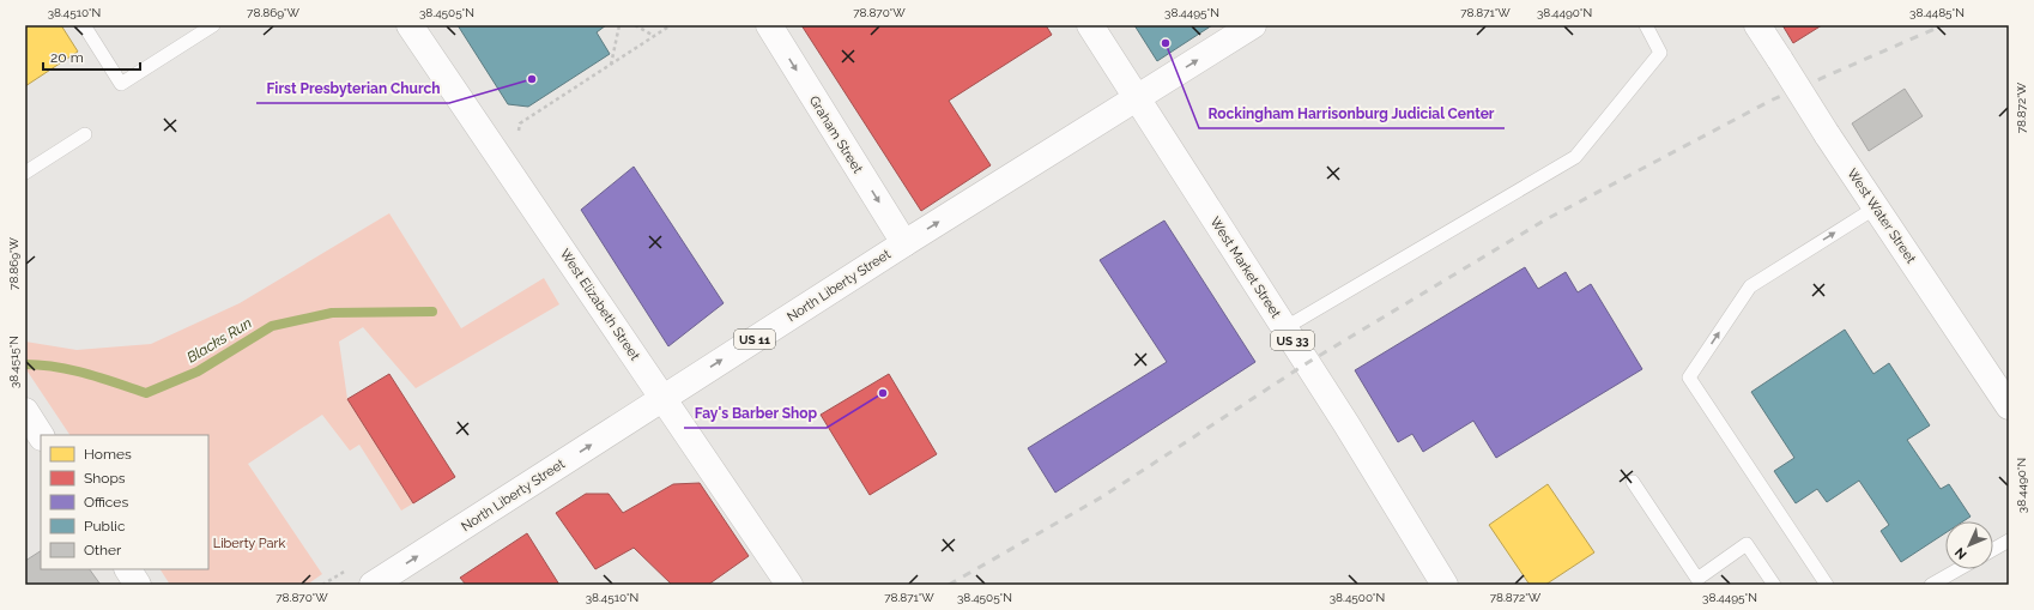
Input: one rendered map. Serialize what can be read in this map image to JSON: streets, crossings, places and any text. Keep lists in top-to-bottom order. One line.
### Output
{"streets":{"main road":["Graham Street","West Water Street","West Market Street","North Liberty Street","West Elizabeth Street","US 11","US 33"]},"crossings":[["Graham Street","North Liberty Street"],["West Market Street","North Liberty Street"],["West Market Street","US 11"],["North Liberty Street","West Elizabeth Street"],["North Liberty Street","US 11"]],"one_way":["Graham Street","North Liberty Street"],"water":["Blacks Run"],"parks":["Liberty Park"],"places":["Rockingham Harrisonburg Judicial Center","First Presbyterian Church","Fay's Barber Shop"],"legend":["Homes","Shops","Offices","Public","Other"],"scale_bar":"20 m","north":"bottom left","coordinates":["38.4510°N","78.869°W","38.4505°N","78.870°W","38.4495°N","78.871°W","38.4490°N","38.4485°N","78.872°W","38.4515°N","38.4500°N"]}
